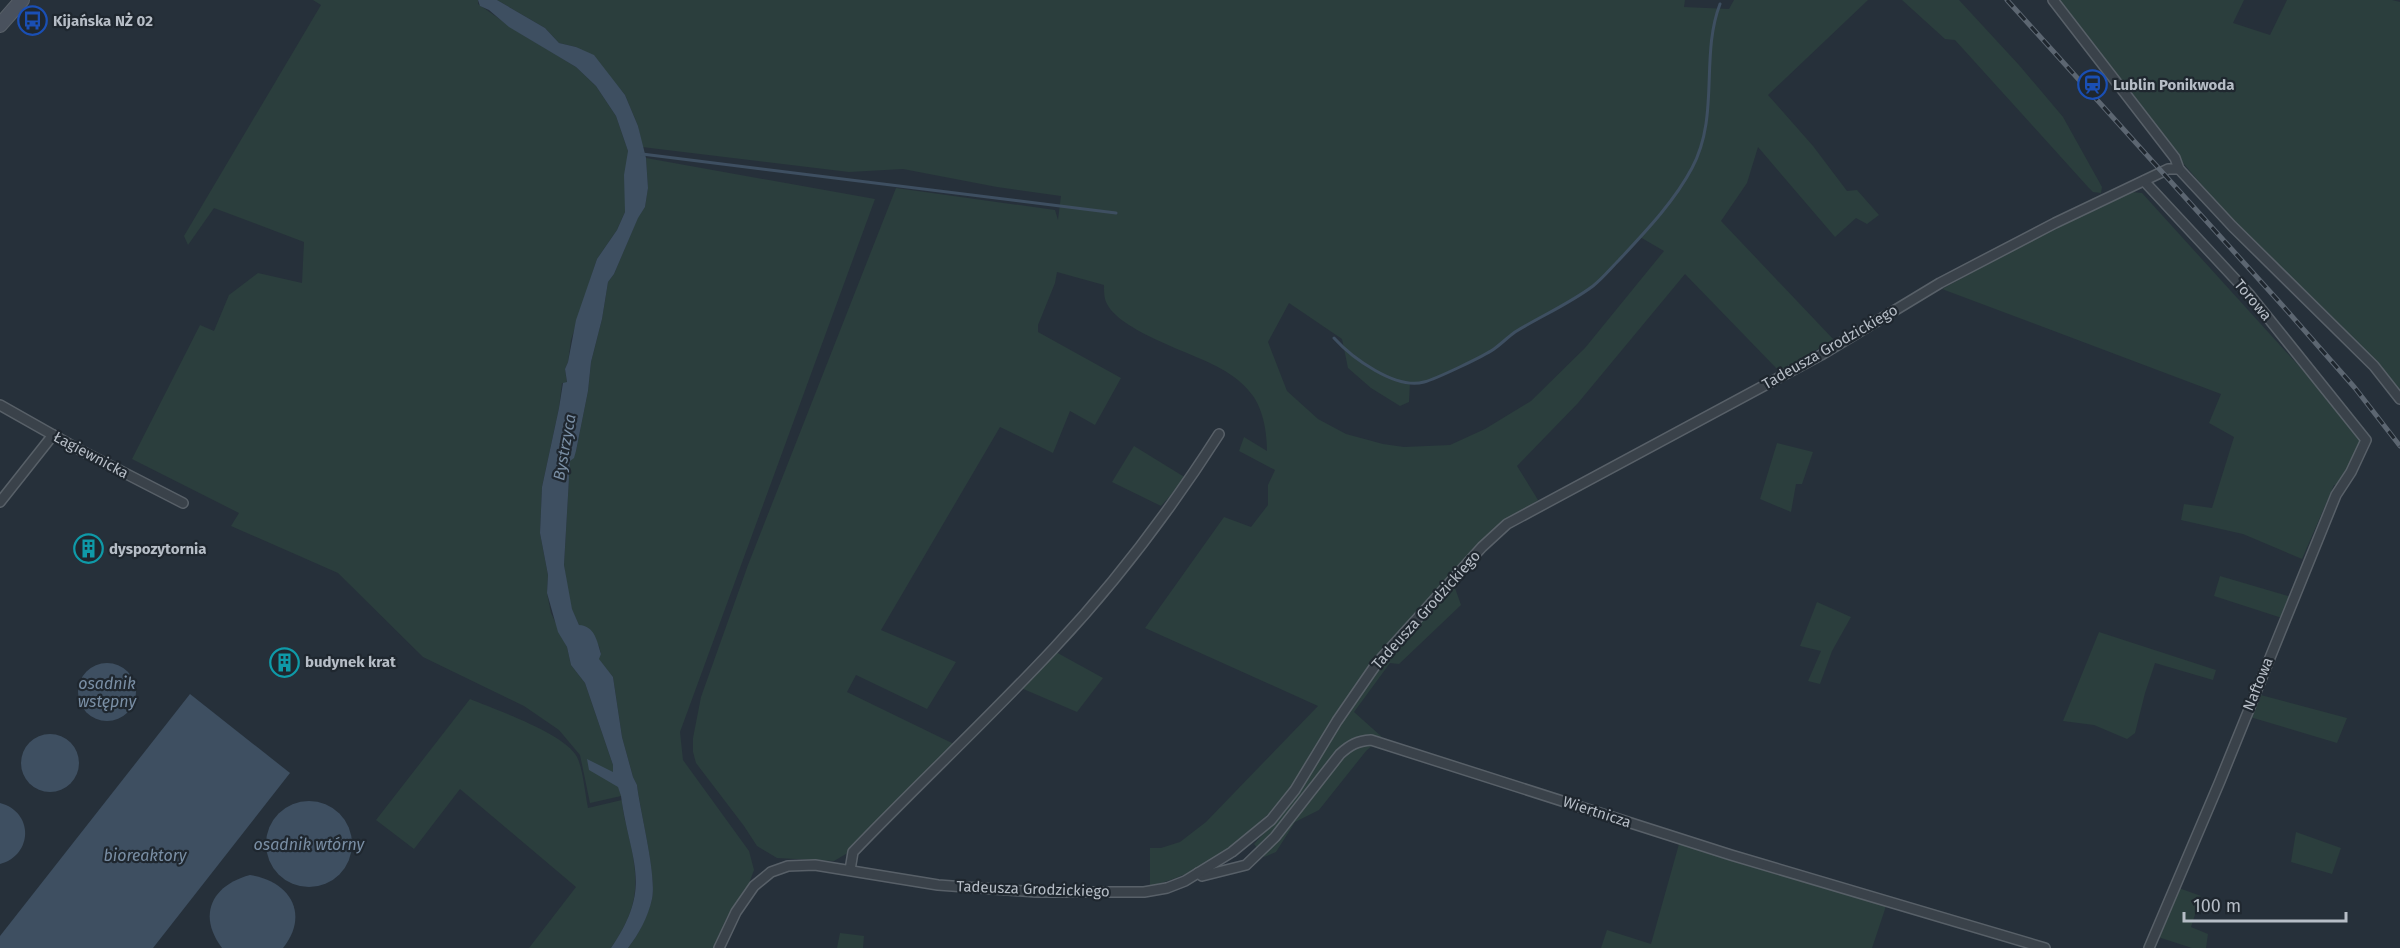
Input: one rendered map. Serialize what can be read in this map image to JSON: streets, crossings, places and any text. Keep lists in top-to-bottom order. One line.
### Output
{"streets":{"street":["Torowa","Tadeusza Grodzickiego","Łagiewnicka","Naftowa","Wiertnicza"]},"crossings":[["Torowa","Tadeusza Grodzickiego"],["Torowa","Naftowa"],["Tadeusza Grodzickiego","Wiertnicza"]],"water":["Bystrzyca","osadnik wstępny","osadnik wtórny","bioreaktory"],"places":{"bus stop":["Kijańska NŻ 02"],"station":["Lublin Ponikwoda"],"building":["dyspozytornia","budynek krat"]},"scale_bar":"100 m"}
